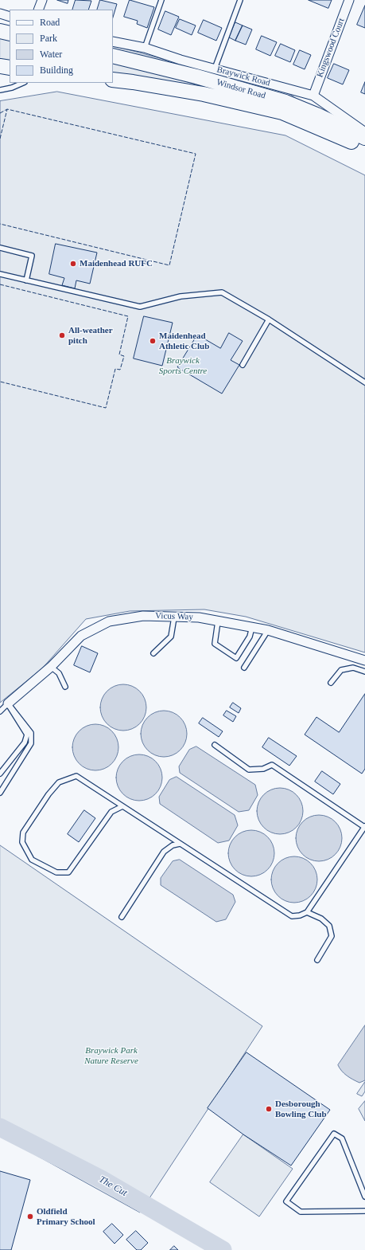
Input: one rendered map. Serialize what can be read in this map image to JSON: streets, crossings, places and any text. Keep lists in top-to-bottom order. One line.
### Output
{"streets":{"main road":["Windsor Road"],"street":["Kingswood Court","Braywick Road","Vicus Way"]},"crossings":[["Kingswood Court","Braywick Road"]],"water":["The Cut"],"parks":["Braywick Sports Centre","Braywick Park Nature Reserve"],"places":["Maidenhead RUFC","All-weather pitch","Maidenhead Athletic Club","Desborough Bowling Club","Oldfield Primary School"],"legend":["Road","Park","Water","Building"]}
